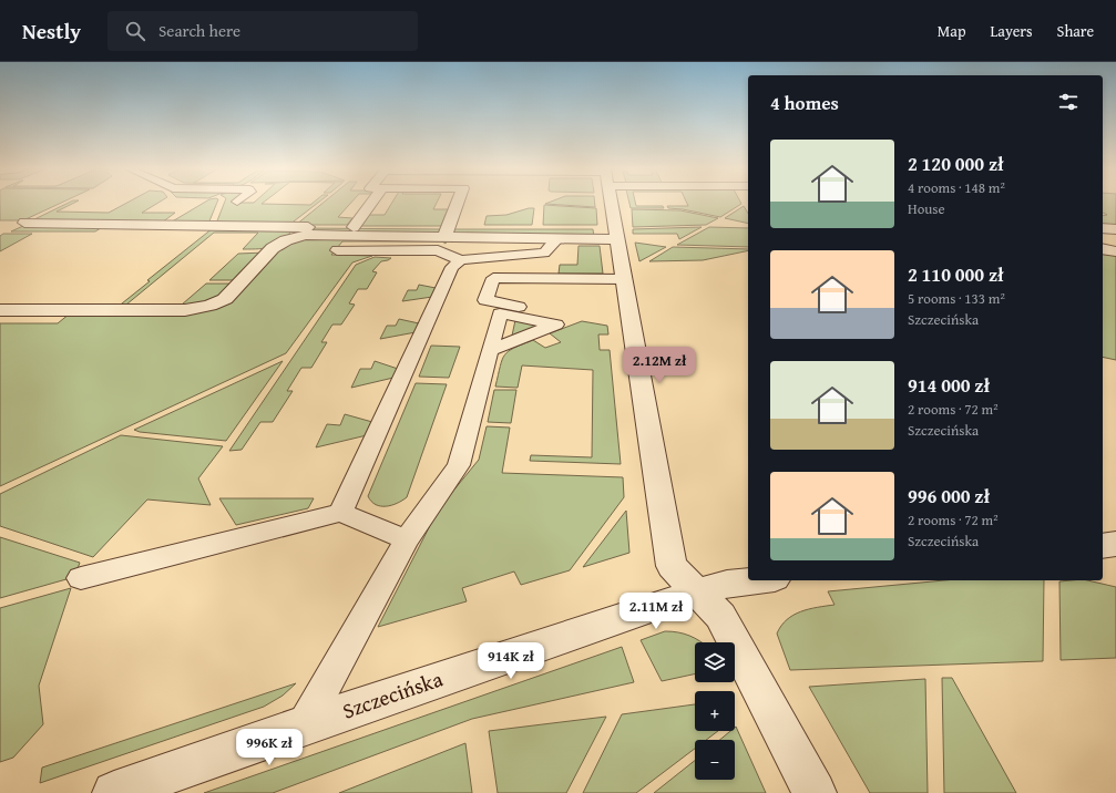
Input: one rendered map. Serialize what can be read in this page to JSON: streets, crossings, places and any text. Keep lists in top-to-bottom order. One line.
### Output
{"streets":{"street":["Szczecińska"]},"page":{"header":"Nestly","search":"Search here","nav":["Map","Layers","Share"],"heading":"4 homes","list":[{"name":"2 120 000 zł","note":"4 rooms · 148 m² · House"},{"name":"2 110 000 zł","note":"5 rooms · 133 m² · Szczecińska"},{"name":"914 000 zł","note":"2 rooms · 72 m² · Szczecińska"},{"name":"996 000 zł","note":"2 rooms · 72 m² · Szczecińska"}],"price":["2.12M zł","2.11M zł","914K zł","996K zł"],"map_buttons":["+","−"]}}
